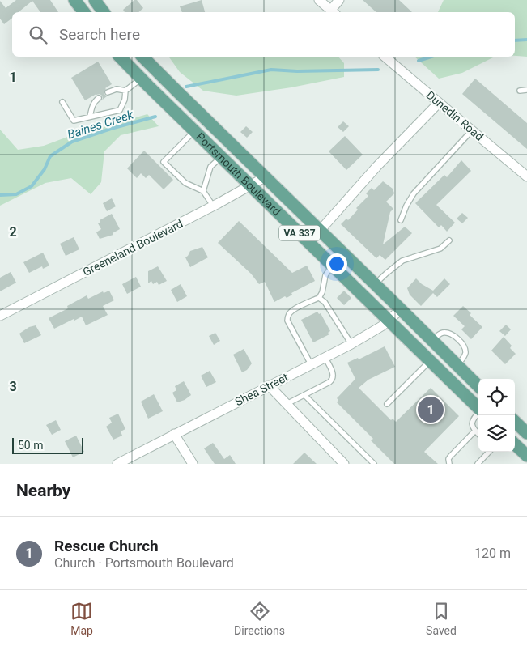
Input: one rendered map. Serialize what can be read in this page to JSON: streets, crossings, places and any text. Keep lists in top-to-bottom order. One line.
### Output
{"streets":{"main road":["Portsmouth Boulevard","VA 337"],"street":["Dunedin Road","Greeneland Boulevard","Shea Street"]},"crossings":[["Portsmouth Boulevard","Greeneland Boulevard"],["Portsmouth Boulevard","Shea Street"]],"water":["Baines Creek"],"scale_bar":"50 m","page":{"search":"Search here","pins":"1","scale":"50 m","heading":"Nearby","list":[{"mark":"1","name":"Rescue Church","note":"Church · Portsmouth Boulevard","value":"120 m"}],"nav":["Map","Directions","Saved"]},"grid":{"rows":["1","2","3"]}}
